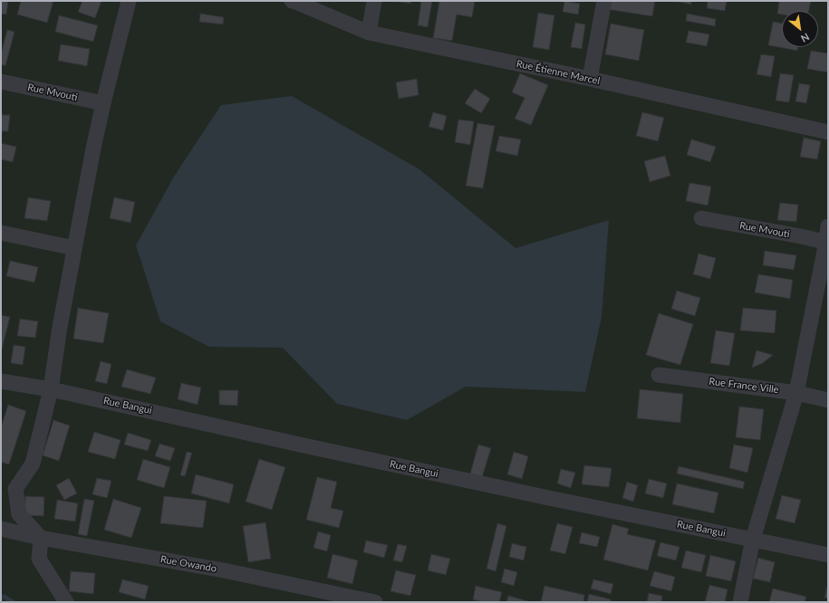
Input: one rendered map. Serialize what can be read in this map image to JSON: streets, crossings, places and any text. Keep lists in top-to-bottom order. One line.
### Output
{"streets":{"street":["Rue Étienne Marcel","Rue Mvouti","Rue France Ville","Rue Bangui","Rue Owando"]},"north":"bottom right"}
